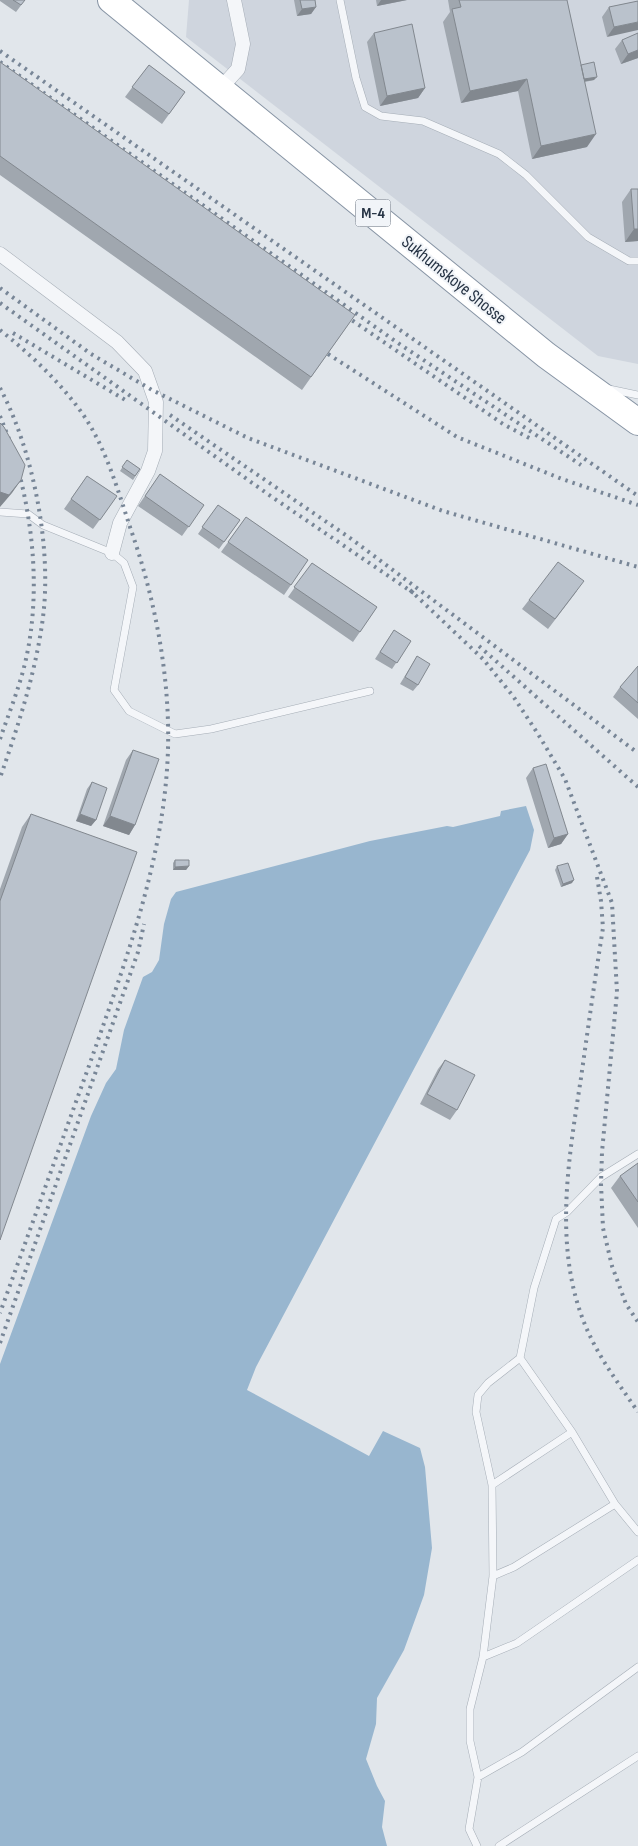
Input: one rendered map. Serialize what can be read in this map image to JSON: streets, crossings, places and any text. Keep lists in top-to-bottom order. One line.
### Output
{"streets":{"highway":["М-4","Sukhumskoye Shosse"]}}
